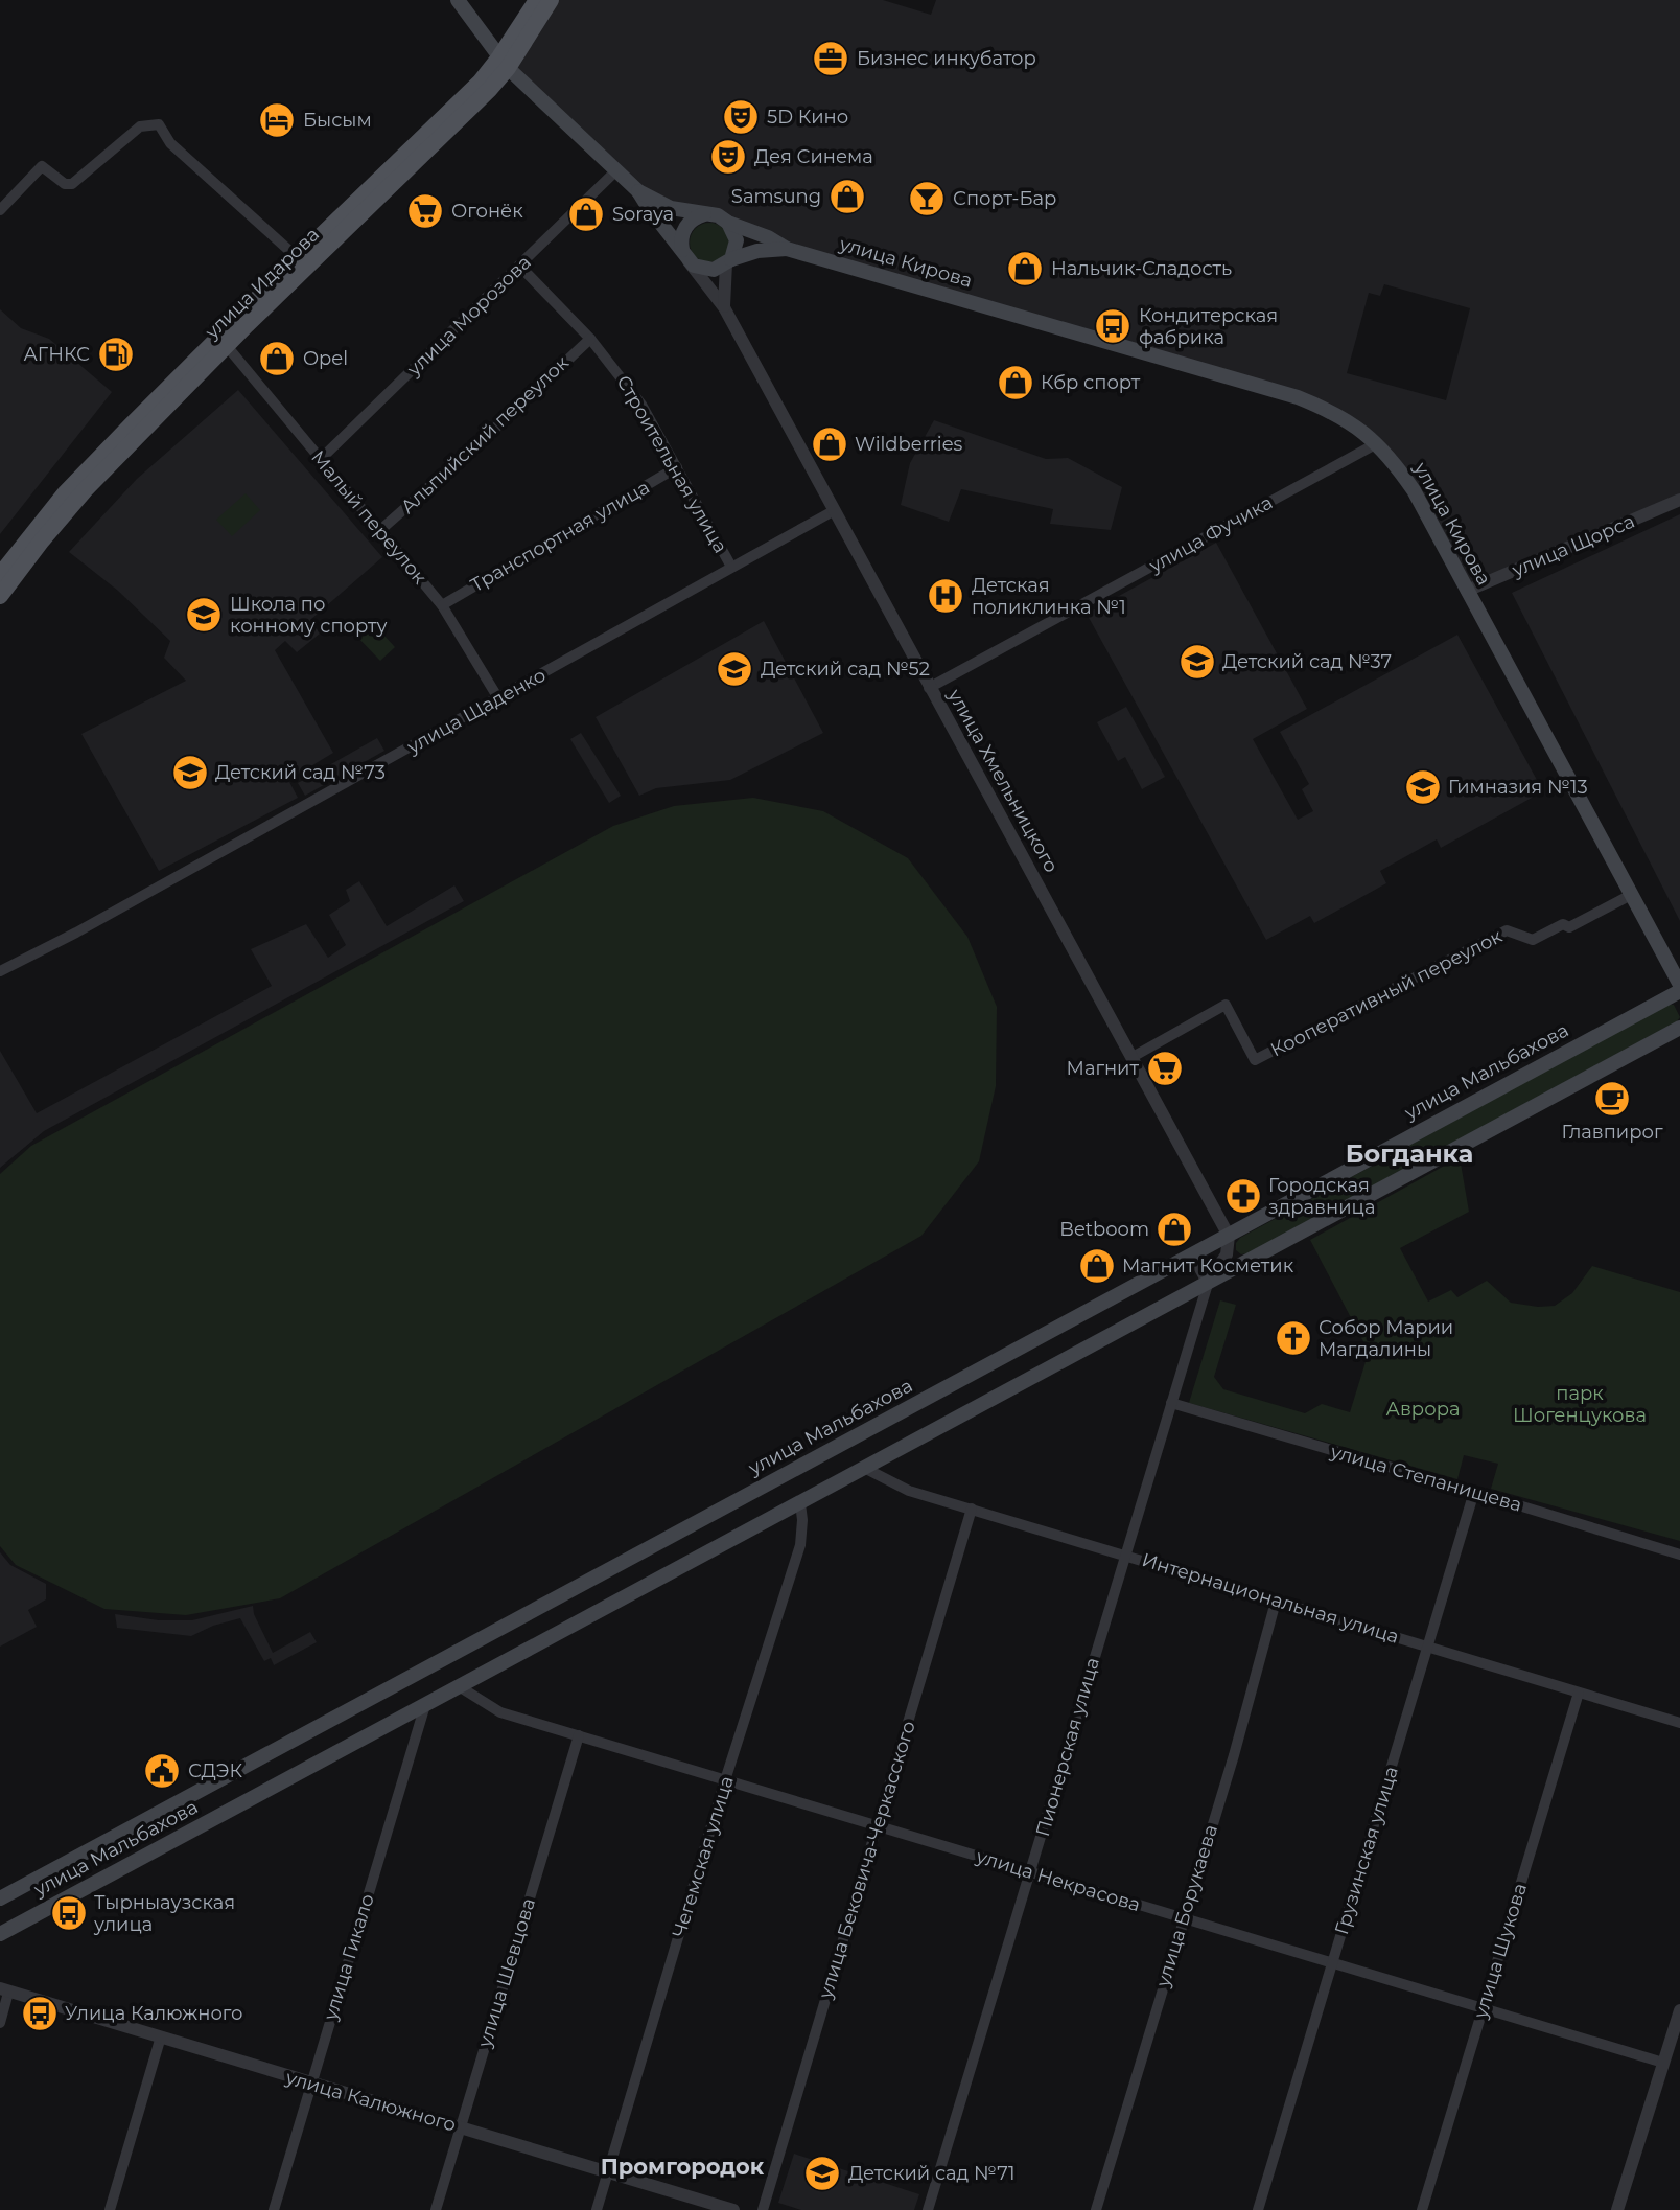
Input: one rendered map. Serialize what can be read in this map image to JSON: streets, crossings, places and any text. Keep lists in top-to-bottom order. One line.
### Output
{"streets":{"main road":["улица Кирова","улица Идарова","улица Мальбахова"],"street":["улица Морозова","Альпийский переулок","Строительная улица","Малый переулок","улица Фучика","Транспортная улица","улица Щорса","улица Щаденко","улица Хмельницкого","Кооперативный переулок","улица Степанищева","Интернациональная улица","Пионерская улица","Грузинская улица","Чегемская улица","улица Бековича-Черкасского","улица Некрасова","улица Борукаева","улица Шукова","улица Гикало","улица Шевцова","улица Калюжного"]},"crossings":[["улица Кирова","улица Фучика"],["улица Кирова","улица Щорса"],["улица Кирова","Кооперативный переулок"],["улица Идарова","Малый переулок"],["улица Морозова","Строительная улица"],["улица Морозова","Малый переулок"],["Альпийский переулок","Строительная улица"],["Альпийский переулок","Малый переулок"],["Строительная улица","Транспортная улица"],["Строительная улица","улица Щаденко"],["Малый переулок","Транспортная улица"],["Малый переулок","улица Щаденко"],["улица Фучика","улица Хмельницкого"],["улица Щаденко","улица Хмельницкого"],["улица Хмельницкого","Кооперативный переулок"],["улица Хмельницкого","улица Мальбахова"],["улица Мальбахова","Интернациональная улица"],["улица Мальбахова","Пионерская улица"],["улица Мальбахова","Чегемская улица"],["улица Мальбахова","улица Некрасова"],["улица Мальбахова","улица Гикало"],["улица Степанищева","Пионерская улица"],["улица Степанищева","Грузинская улица"],["Интернациональная улица","Пионерская улица"],["Интернациональная улица","Грузинская улица"],["Интернациональная улица","улица Бековича-Черкасского"],["Интернациональная улица","улица Борукаева"],["Интернациональная улица","улица Шукова"],["Пионерская улица","улица Некрасова"],["Грузинская улица","улица Некрасова"],["Чегемская улица","улица Некрасова"],["Чегемская улица","улица Калюжного"],["улица Бековича-Черкасского","улица Некрасова"],["улица Некрасова","улица Борукаева"],["улица Некрасова","улица Шукова"],["улица Некрасова","улица Шевцова"],["улица Гикало","улица Калюжного"],["улица Шевцова","улица Калюжного"]],"districts":["Богданка","Промгородок"],"parks":["парк Шогенцукова","Аврора"],"places":{"office":["Бизнес инкубатор"],"theatre":["5D Кино","Дея Синема"],"hotel":["Бысым"],"shop":["Samsung","Soraya","Нальчик-Сладость","Opel","Кбр спорт","Wildberries","Betboom","Магнит Косметик"],"bar":["Спорт-Бар"],"supermarket":["Огонёк","Магнит"],"bus stop":["Кондитерская фабрика","Тырныаузская улица","Улица Калюжного"],"fuel station":["АГНКС"],"hospital":["Детская поликлинка №1"],"school or university":["Школа по конному спорту","Детский сад №37","Детский сад №52","Детский сад №73","Гимназия №13","Детский сад №71"],"cafe":["Главпирог"],"pharmacy":["Городская здравница"],"church":["Собор Марии Магдалины"],"public building":["СДЭК"]}}
